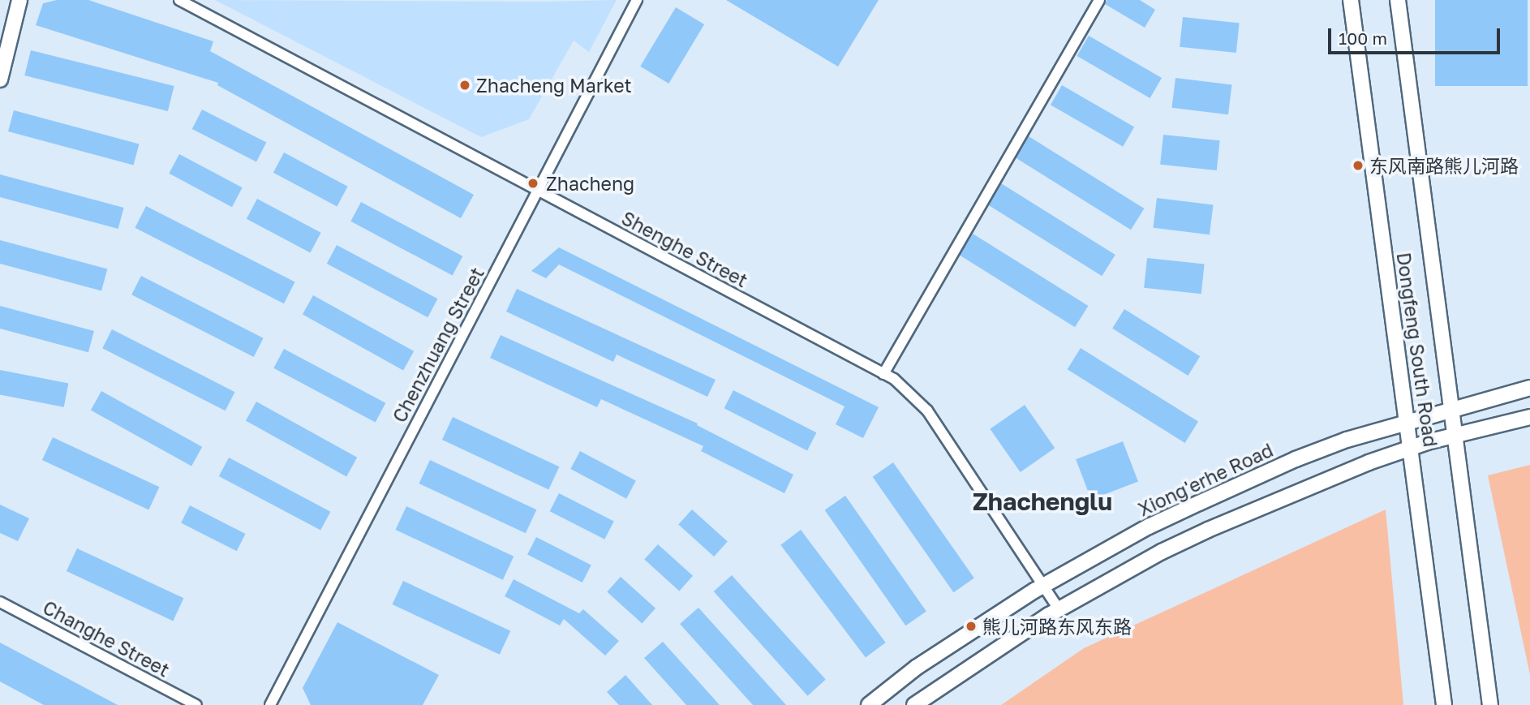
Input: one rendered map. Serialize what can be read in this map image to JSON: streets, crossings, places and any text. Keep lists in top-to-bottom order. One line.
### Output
{"streets":{"street":["Shenghe Street","Chenzhuang Street","Dongfeng South Road","Xiong'erhe Road","Changhe Street"]},"crossings":[["Shenghe Street","Chenzhuang Street"],["Shenghe Street","Xiong'erhe Road"],["Dongfeng South Road","Xiong'erhe Road"]],"districts":["Zhachenglu"],"places":["Zhacheng Market","东风南路熊儿河路","Zhacheng","熊儿河路东风东路"],"scale_bar":"100 m"}
